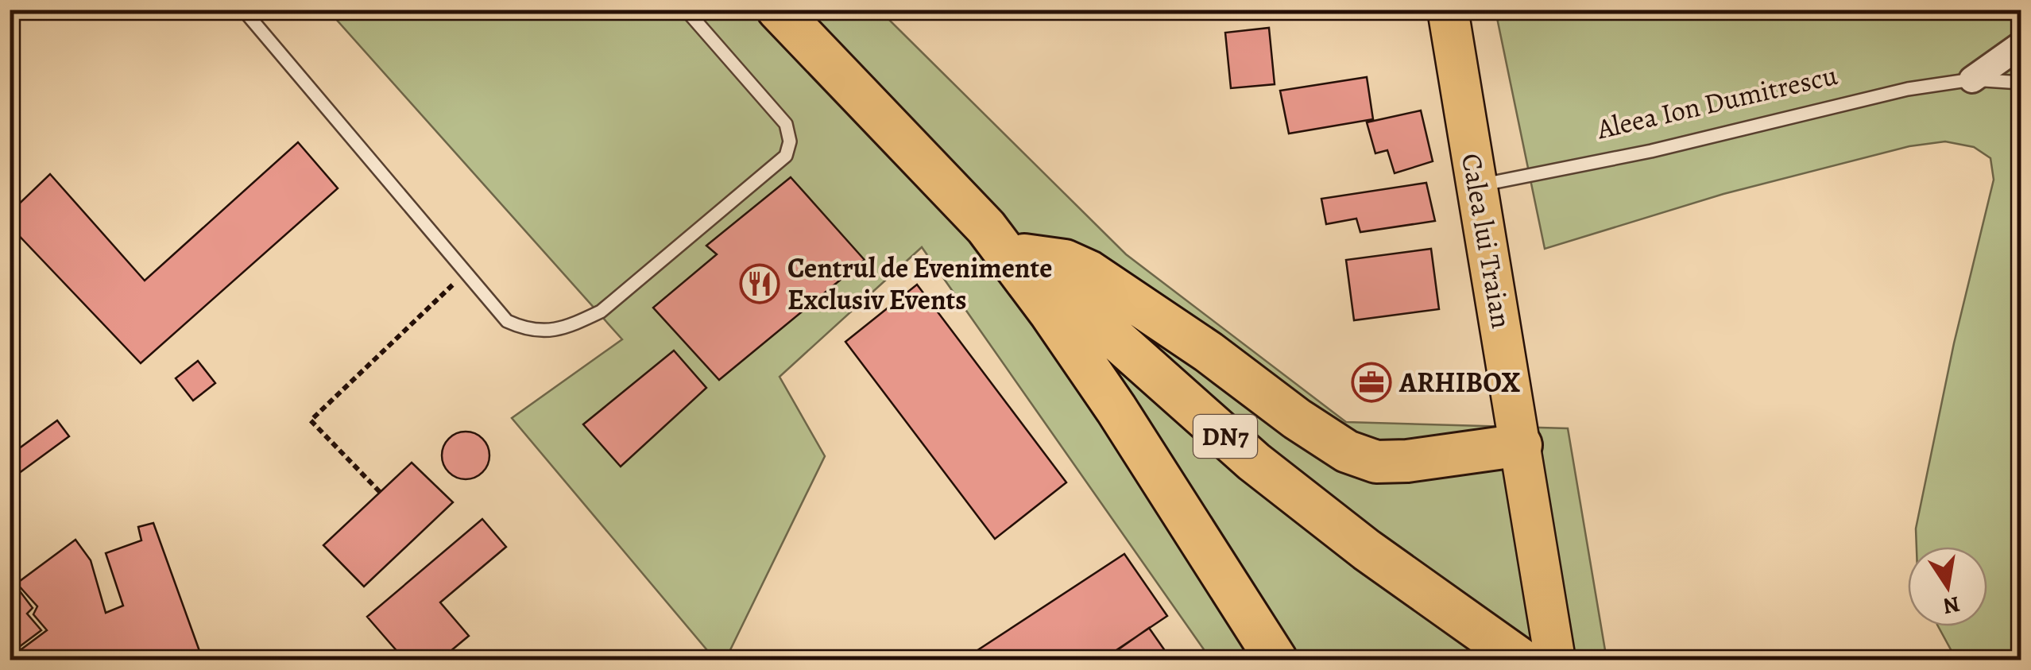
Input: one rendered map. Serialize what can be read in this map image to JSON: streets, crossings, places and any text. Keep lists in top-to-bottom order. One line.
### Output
{"streets":{"highway":["DN7"],"main road":["Calea lui Traian"],"street":["Aleea Ion Dumitrescu"]},"crossings":[["Aleea Ion Dumitrescu","Calea lui Traian"]],"places":{"restaurant":["Centrul de Evenimente Exclusiv Events"],"office":["ARHIBOX"]},"north":"bottom"}
